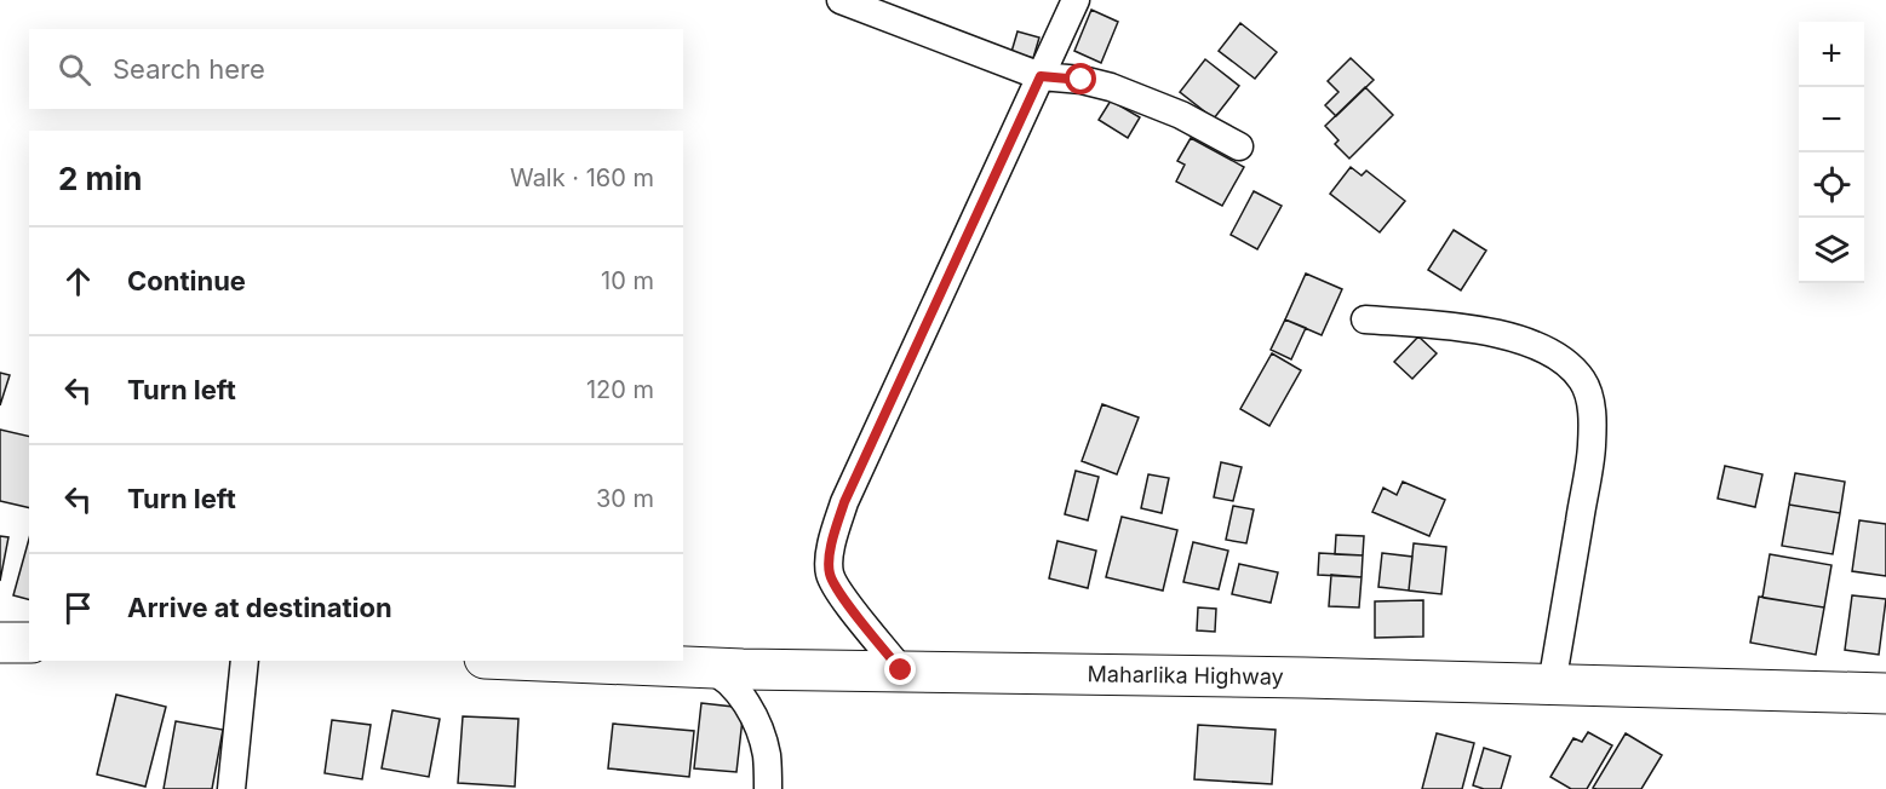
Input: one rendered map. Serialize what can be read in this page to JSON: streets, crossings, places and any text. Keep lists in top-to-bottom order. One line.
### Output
{"streets":{"highway":["Maharlika Highway"]},"page":{"map_buttons":["+","−"],"search":"Search here","heading":["2 min","Walk · 160 m"],"list":[["Continue","10 m"],["Turn left","120 m"],["Turn left","30 m"],"Arrive at destination"]}}
